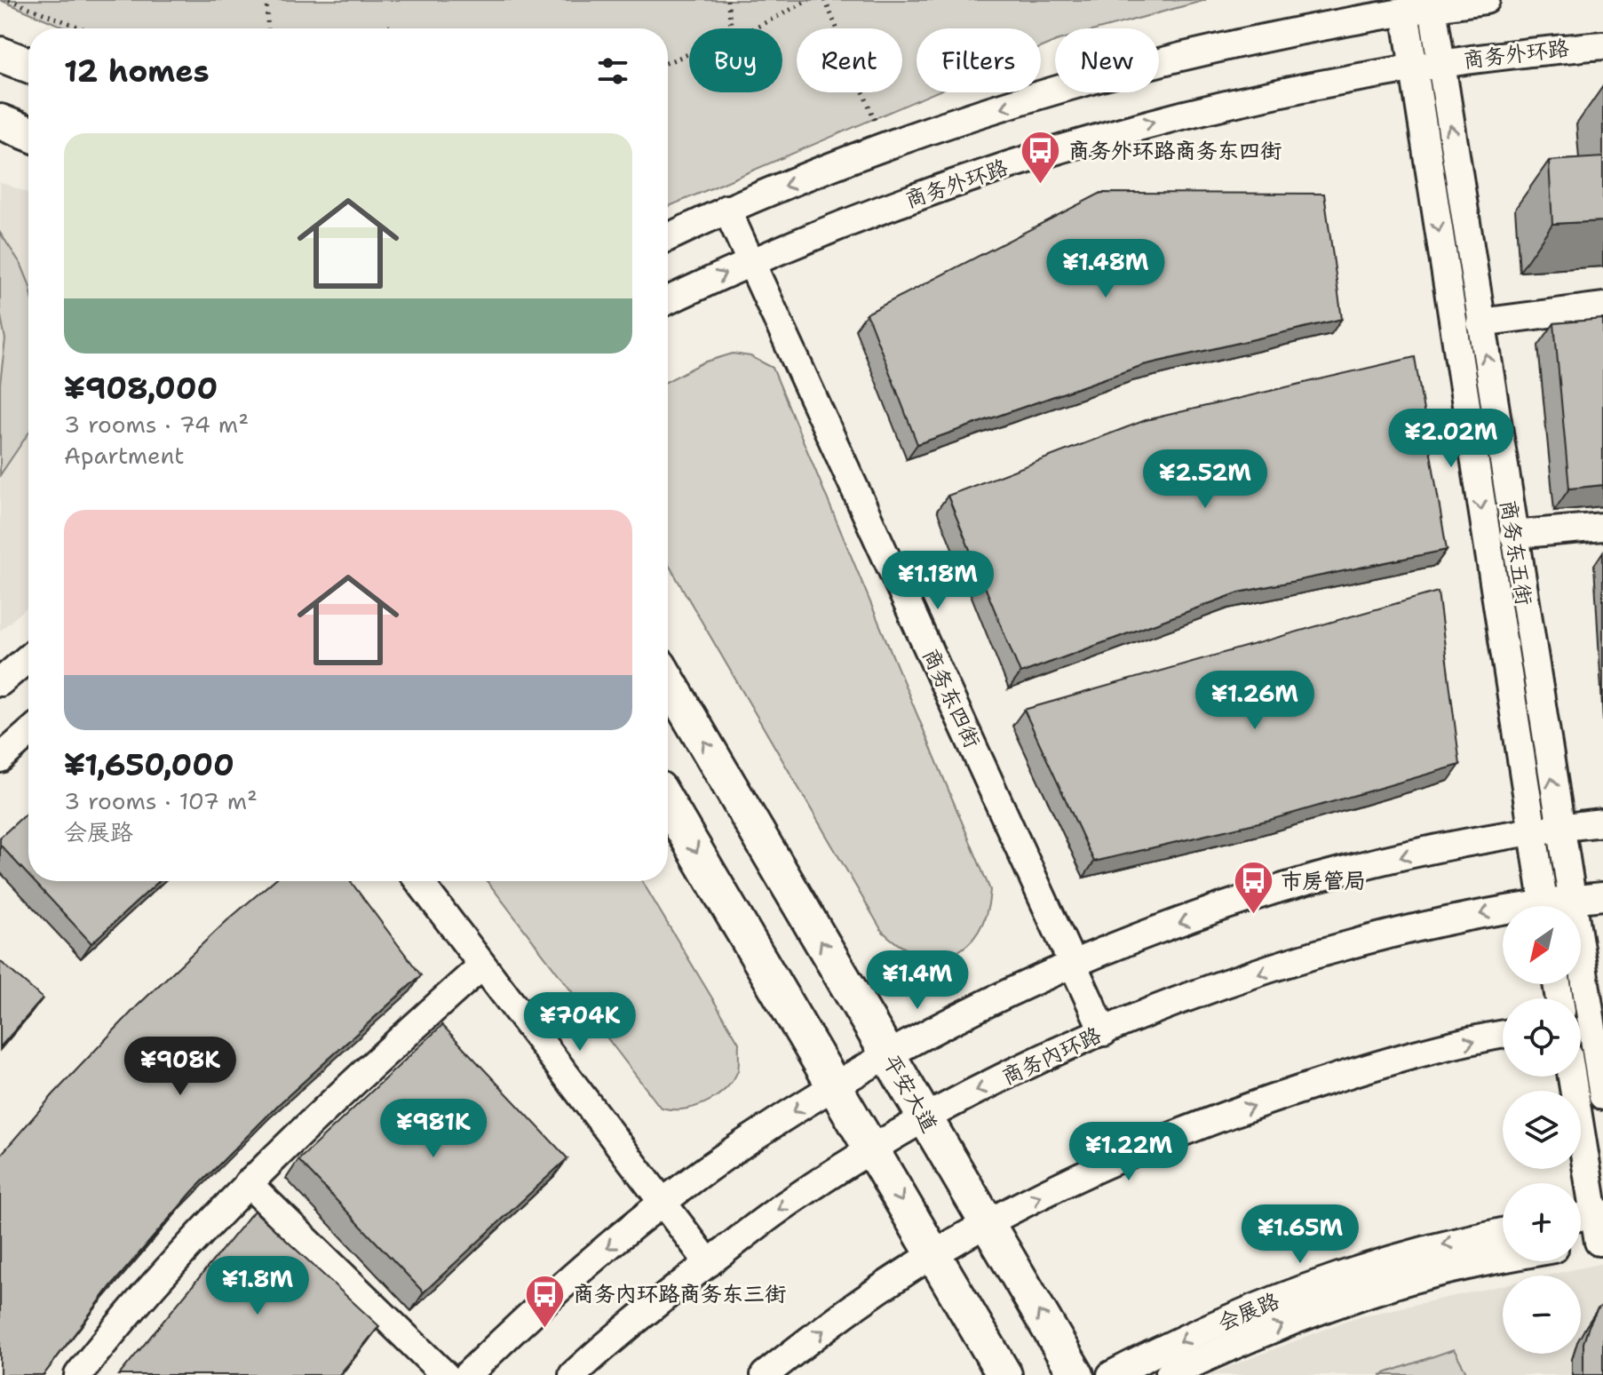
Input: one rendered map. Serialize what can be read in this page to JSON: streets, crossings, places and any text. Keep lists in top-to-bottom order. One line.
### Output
{"streets":{"main road":["平安大道"],"street":["商务外环路","商务东五街","商务东四街","商务内环路","会展路"]},"crossings":[["商务外环路","商务东五街"],["商务外环路","商务东四街"],["商务东五街","商务内环路"],["商务东四街","商务内环路"],["商务内环路","平安大道"]],"places":{"bus stop":["商务外环路商务东四街","市房管局","商务内环路商务东三街"]},"north":"bottom left","page":{"chip":["Buy","Rent","Filters","New"],"heading":"12 homes","list":[{"name":"¥908,000","note":"3 rooms · 74 m² · Apartment"},{"name":"¥1,650,000","note":"3 rooms · 107 m² · 会展路"}],"price":["¥1.48M","¥2.02M","¥2.52M","¥1.18M","¥1.26M","¥1.4M","¥704K","¥908K","¥981K","¥1.22M","¥1.65M","¥1.8M"],"map_buttons":["+","−"]}}
